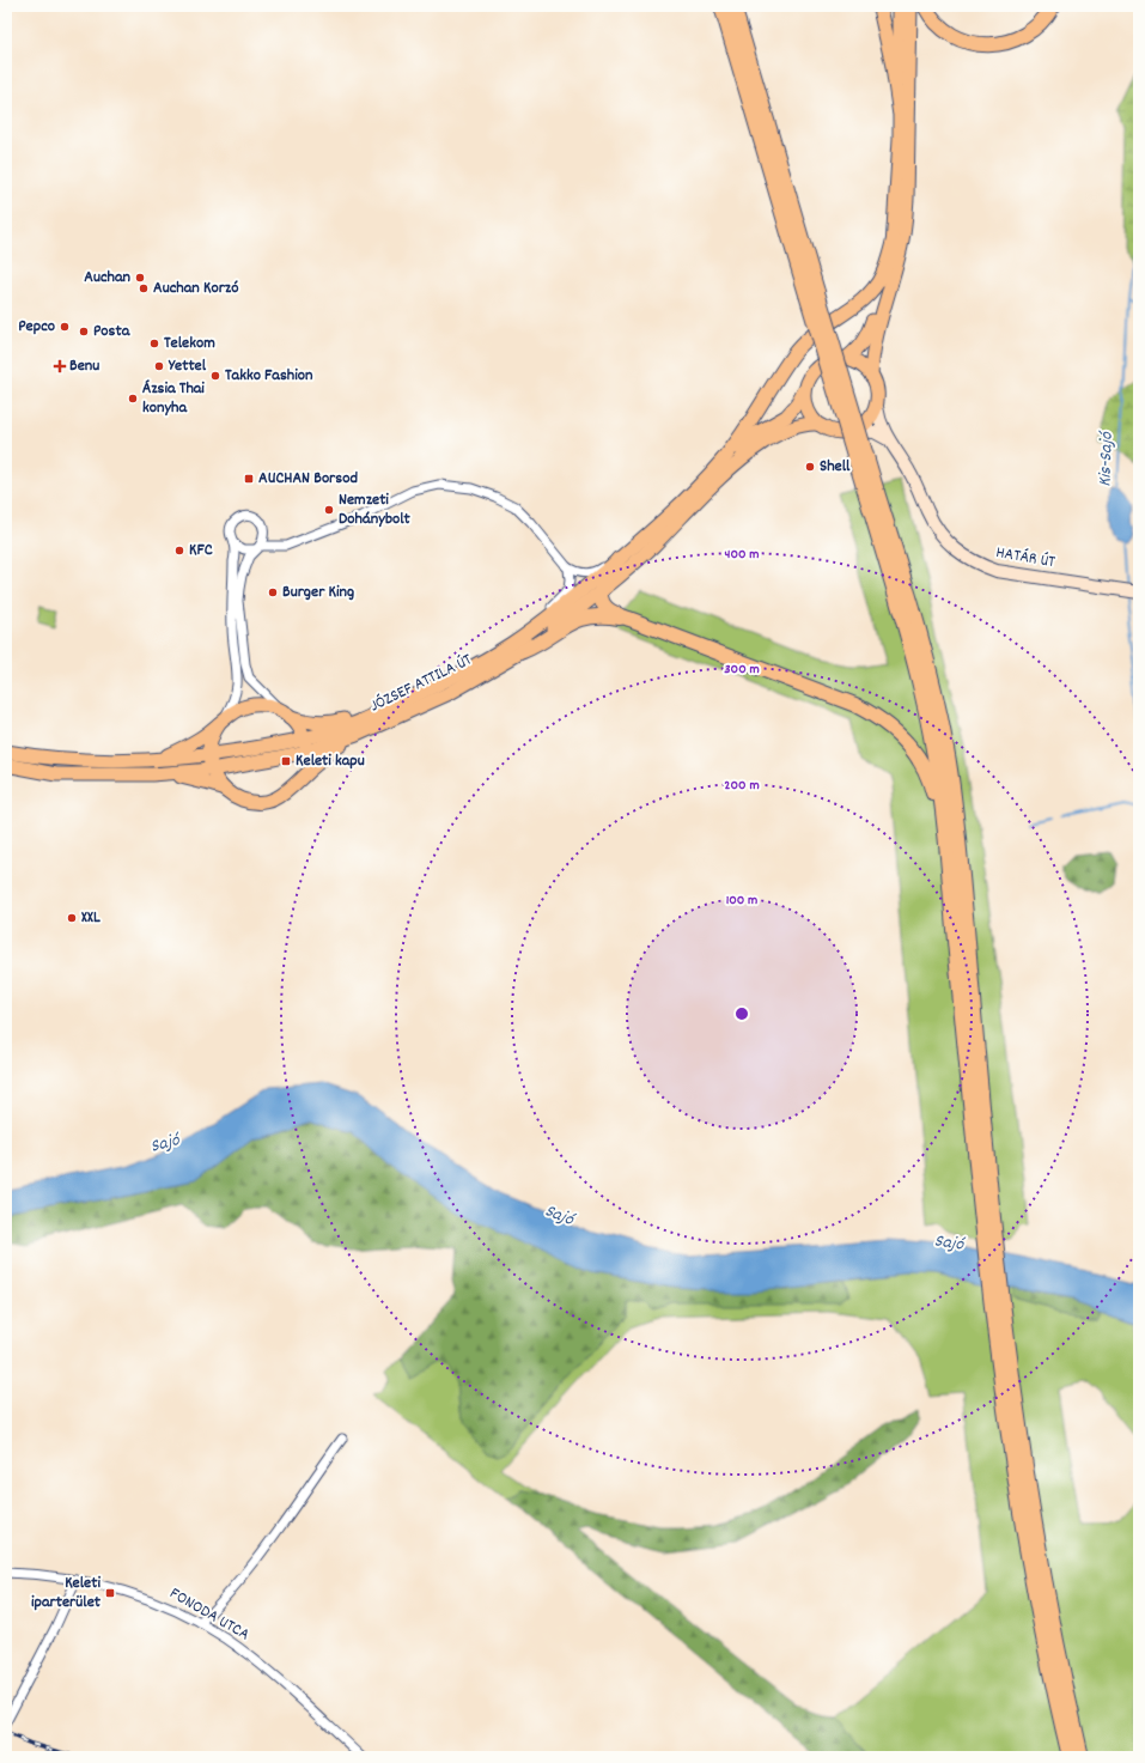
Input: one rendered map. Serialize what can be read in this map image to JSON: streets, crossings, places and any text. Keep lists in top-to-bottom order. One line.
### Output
{"streets":{"main road":["HATÁR ÚT","JÓZSEF ATTILA ÚT"],"street":["FONODA UTCA"]},"crossings":[["HATÁR ÚT","JÓZSEF ATTILA ÚT"]],"water":["Kis-Sajó","Sajó"],"places":{"other":["Auchan","Auchan Korzó","Pepco","Posta","Telekom","Yettel","Takko Fashion","Ázsia Thai konyha","Shell","Nemzeti Dohánybolt","KFC","Burger King","XXL"],"health":["Benu"],"transit":["AUCHAN Borsod","Keleti kapu","Keleti iparterület"]},"rings":["400 m","300 m","200 m","100 m"]}
